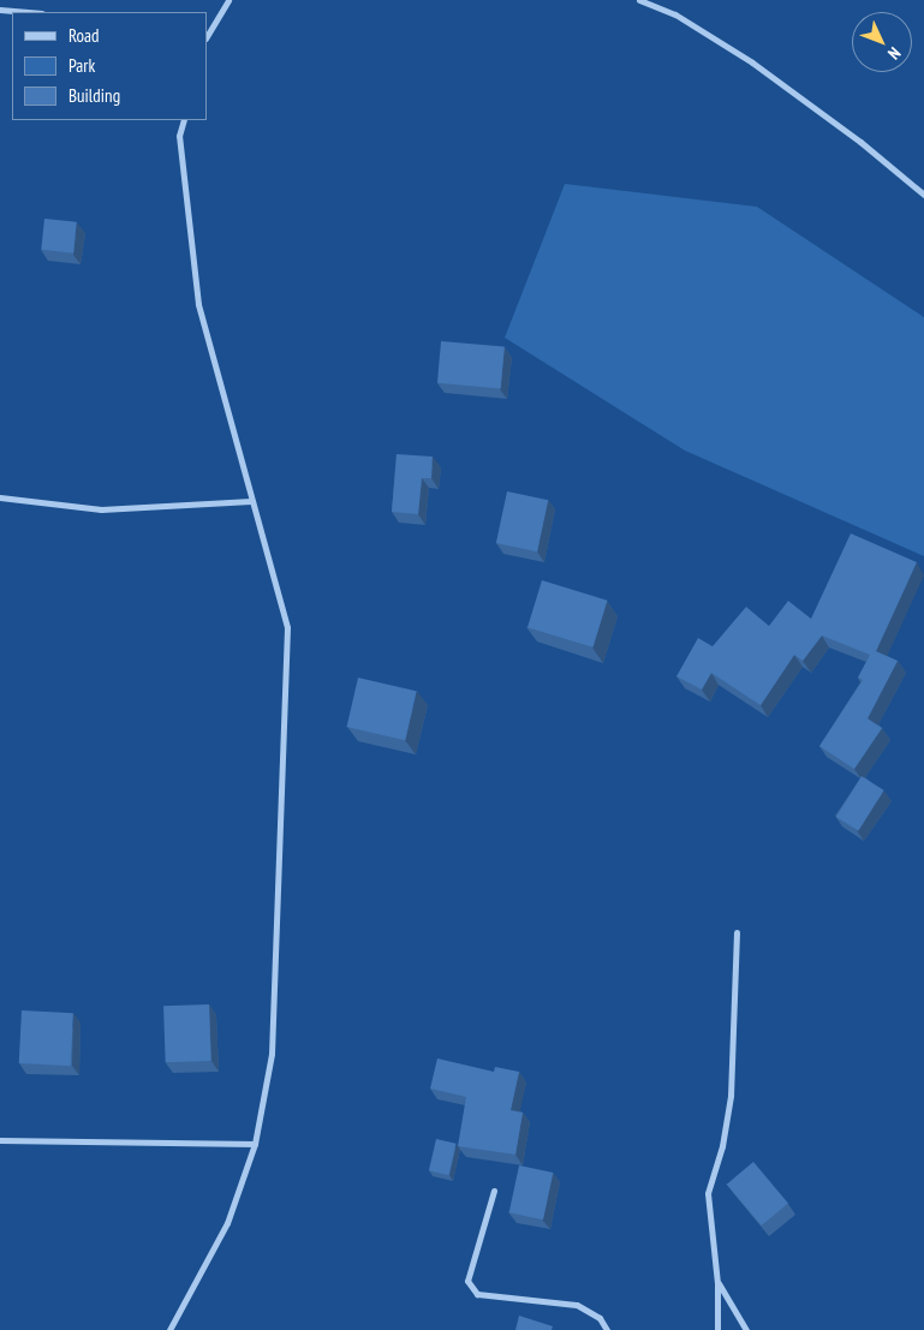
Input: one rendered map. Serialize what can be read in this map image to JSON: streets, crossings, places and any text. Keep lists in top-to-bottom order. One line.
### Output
{"legend":["Road","Park","Building"],"north":"bottom right"}
